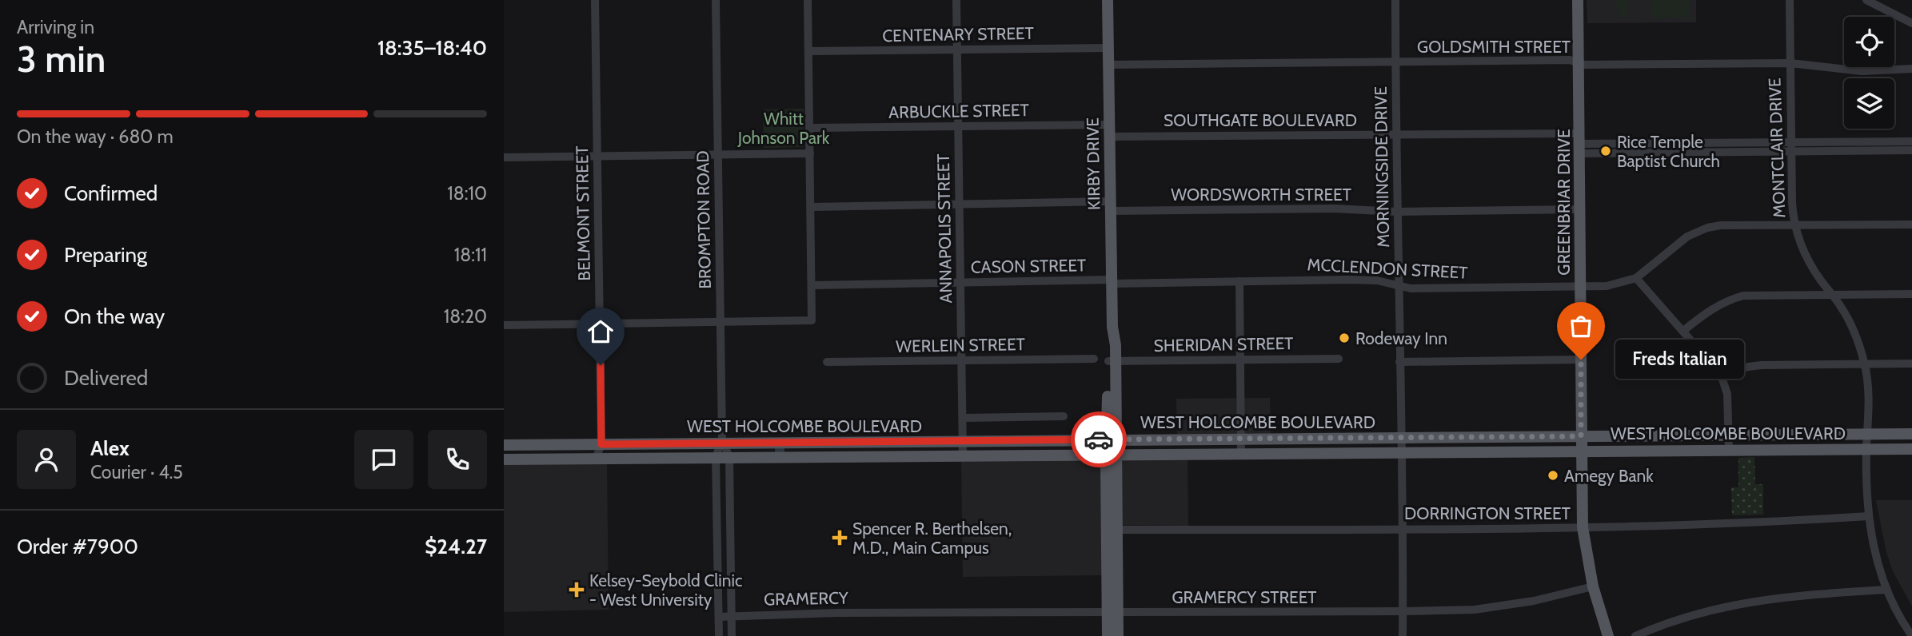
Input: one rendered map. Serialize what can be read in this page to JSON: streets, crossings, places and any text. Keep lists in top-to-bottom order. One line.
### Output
{"streets":{"main road":["KIRBY DRIVE","GREENBRIAR DRIVE","WEST HOLCOMBE BOULEVARD"],"street":["CENTENARY STREET","GOLDSMITH STREET","ARBUCKLE STREET","SOUTHGATE BOULEVARD","MONTCLAIR DRIVE","MORNINGSIDE DRIVE","WORDSWORTH STREET","BELMONT STREET","BROMPTON ROAD","ANNAPOLIS STREET","CASON STREET","MCCLENDON STREET","SHERIDAN STREET","WERLEIN STREET","DORRINGTON STREET","GRAMERCY STREET","GRAMERCY"]},"crossings":[["CENTENARY STREET","KIRBY DRIVE"],["CENTENARY STREET","ANNAPOLIS STREET"],["GOLDSMITH STREET","MONTCLAIR DRIVE"],["GOLDSMITH STREET","KIRBY DRIVE"],["GOLDSMITH STREET","MORNINGSIDE DRIVE"],["GOLDSMITH STREET","GREENBRIAR DRIVE"],["ARBUCKLE STREET","SOUTHGATE BOULEVARD"],["ARBUCKLE STREET","KIRBY DRIVE"],["ARBUCKLE STREET","ANNAPOLIS STREET"],["SOUTHGATE BOULEVARD","MONTCLAIR DRIVE"],["SOUTHGATE BOULEVARD","KIRBY DRIVE"],["SOUTHGATE BOULEVARD","MORNINGSIDE DRIVE"],["SOUTHGATE BOULEVARD","GREENBRIAR DRIVE"],["MONTCLAIR DRIVE","MCCLENDON STREET"],["MONTCLAIR DRIVE","WEST HOLCOMBE BOULEVARD"],["MONTCLAIR DRIVE","DORRINGTON STREET"],["KIRBY DRIVE","WORDSWORTH STREET"],["KIRBY DRIVE","CASON STREET"],["KIRBY DRIVE","MCCLENDON STREET"],["KIRBY DRIVE","SHERIDAN STREET"],["KIRBY DRIVE","WEST HOLCOMBE BOULEVARD"],["KIRBY DRIVE","DORRINGTON STREET"],["KIRBY DRIVE","GRAMERCY STREET"],["MORNINGSIDE DRIVE","WORDSWORTH STREET"],["MORNINGSIDE DRIVE","MCCLENDON STREET"],["MORNINGSIDE DRIVE","WEST HOLCOMBE BOULEVARD"],["MORNINGSIDE DRIVE","DORRINGTON STREET"],["MORNINGSIDE DRIVE","GRAMERCY STREET"],["WORDSWORTH STREET","GREENBRIAR DRIVE"],["WORDSWORTH STREET","ANNAPOLIS STREET"],["GREENBRIAR DRIVE","MCCLENDON STREET"],["GREENBRIAR DRIVE","WEST HOLCOMBE BOULEVARD"],["GREENBRIAR DRIVE","DORRINGTON STREET"],["GREENBRIAR DRIVE","GRAMERCY STREET"],["BELMONT STREET","WEST HOLCOMBE BOULEVARD"],["BROMPTON ROAD","WEST HOLCOMBE BOULEVARD"],["BROMPTON ROAD","GRAMERCY"],["ANNAPOLIS STREET","CASON STREET"],["ANNAPOLIS STREET","WERLEIN STREET"],["ANNAPOLIS STREET","WEST HOLCOMBE BOULEVARD"],["CASON STREET","MCCLENDON STREET"],["GRAMERCY STREET","GRAMERCY"]],"parks":["Whitt Johnson Park"],"places":{"other":["Rice Temple Baptist Church","Rodeway Inn","Freds Italian","Amegy Bank"],"health":["Spencer R. Berthelsen, M.D., Main Campus","Kelsey-Seybold Clinic - West University"]},"page":{"heading":["3 min","Arriving in","18:35–18:40"],"panel":["Alex","Courier · 4.5","Order #7900","$24.27"],"bar":"On the way · 680 m","list":[["Confirmed","18:10"],["Preparing","18:11"],["On the way","18:20"],"Delivered"],"bubble":"Freds Italian"}}
